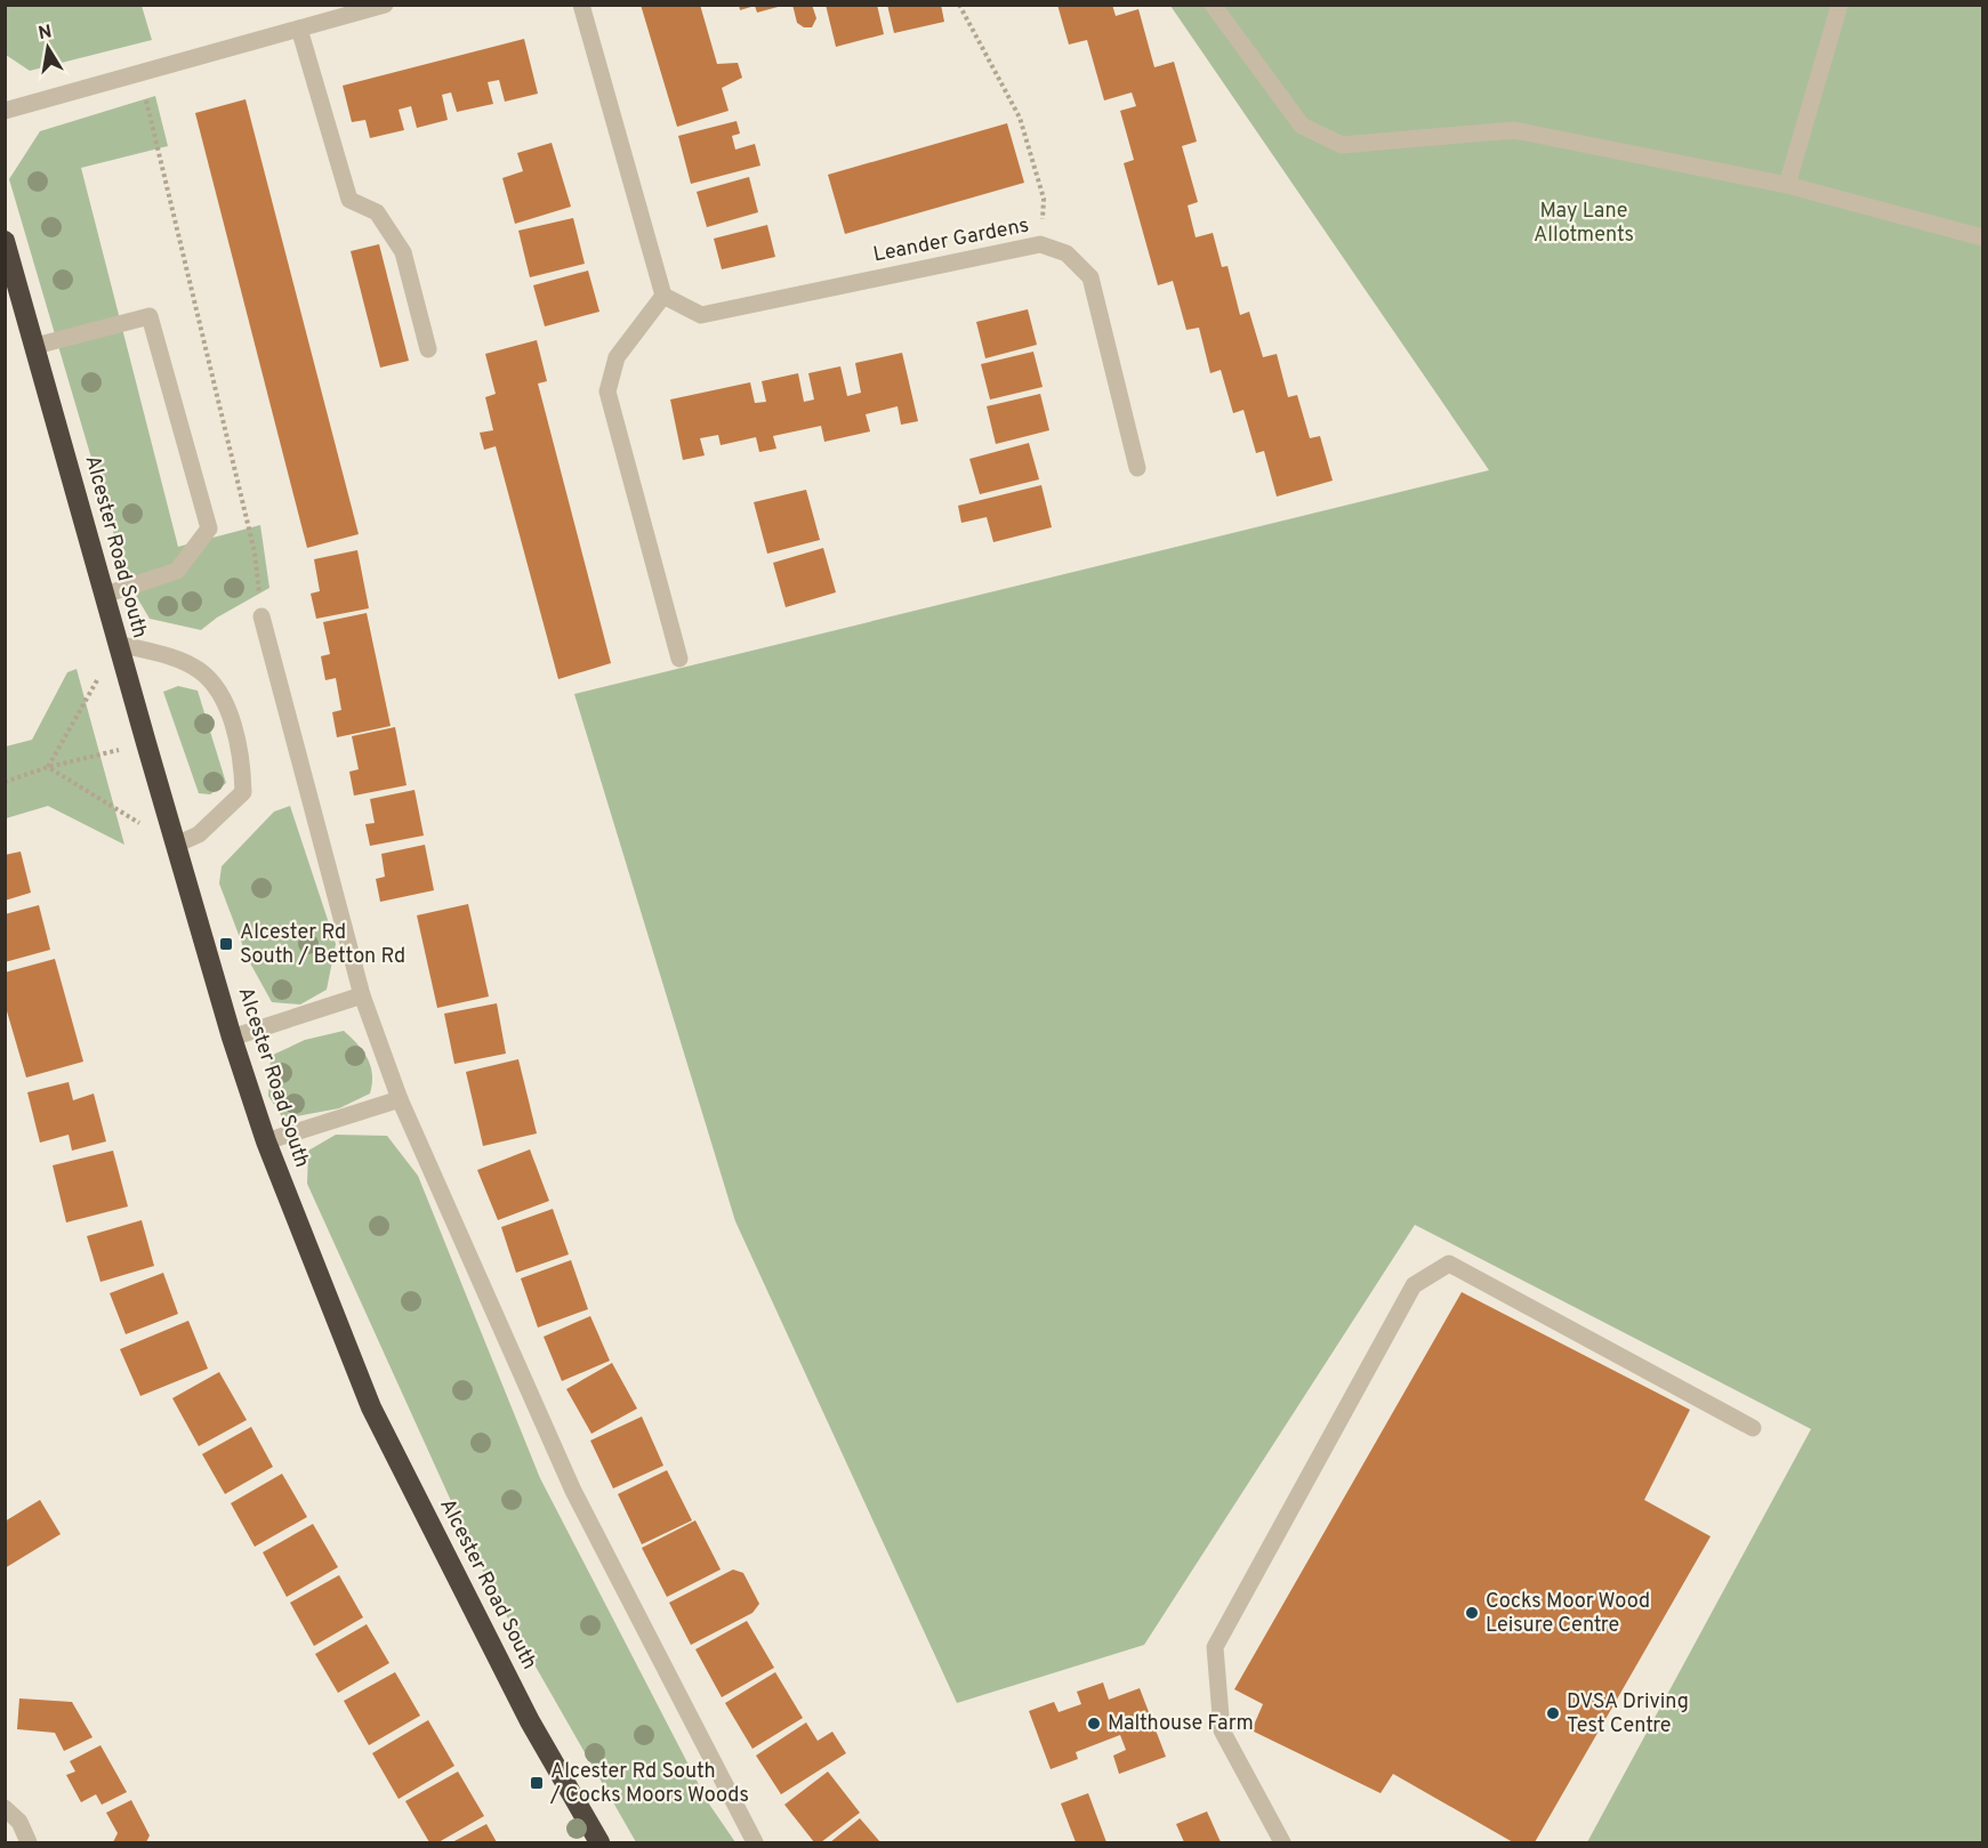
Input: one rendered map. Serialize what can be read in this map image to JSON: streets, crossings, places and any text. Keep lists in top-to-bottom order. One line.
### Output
{"streets":{"highway":["Alcester Road South"],"street":["Leander Gardens"]},"parks":["May Lane Allotments"],"places":{"transit":["Alcester Rd South / Betton Rd","Alcester Rd South / Cocks Moors Woods"],"other":["Cocks Moor Wood Leisure Centre","DVSA Driving Test Centre","Malthouse Farm"]},"north":"top"}
